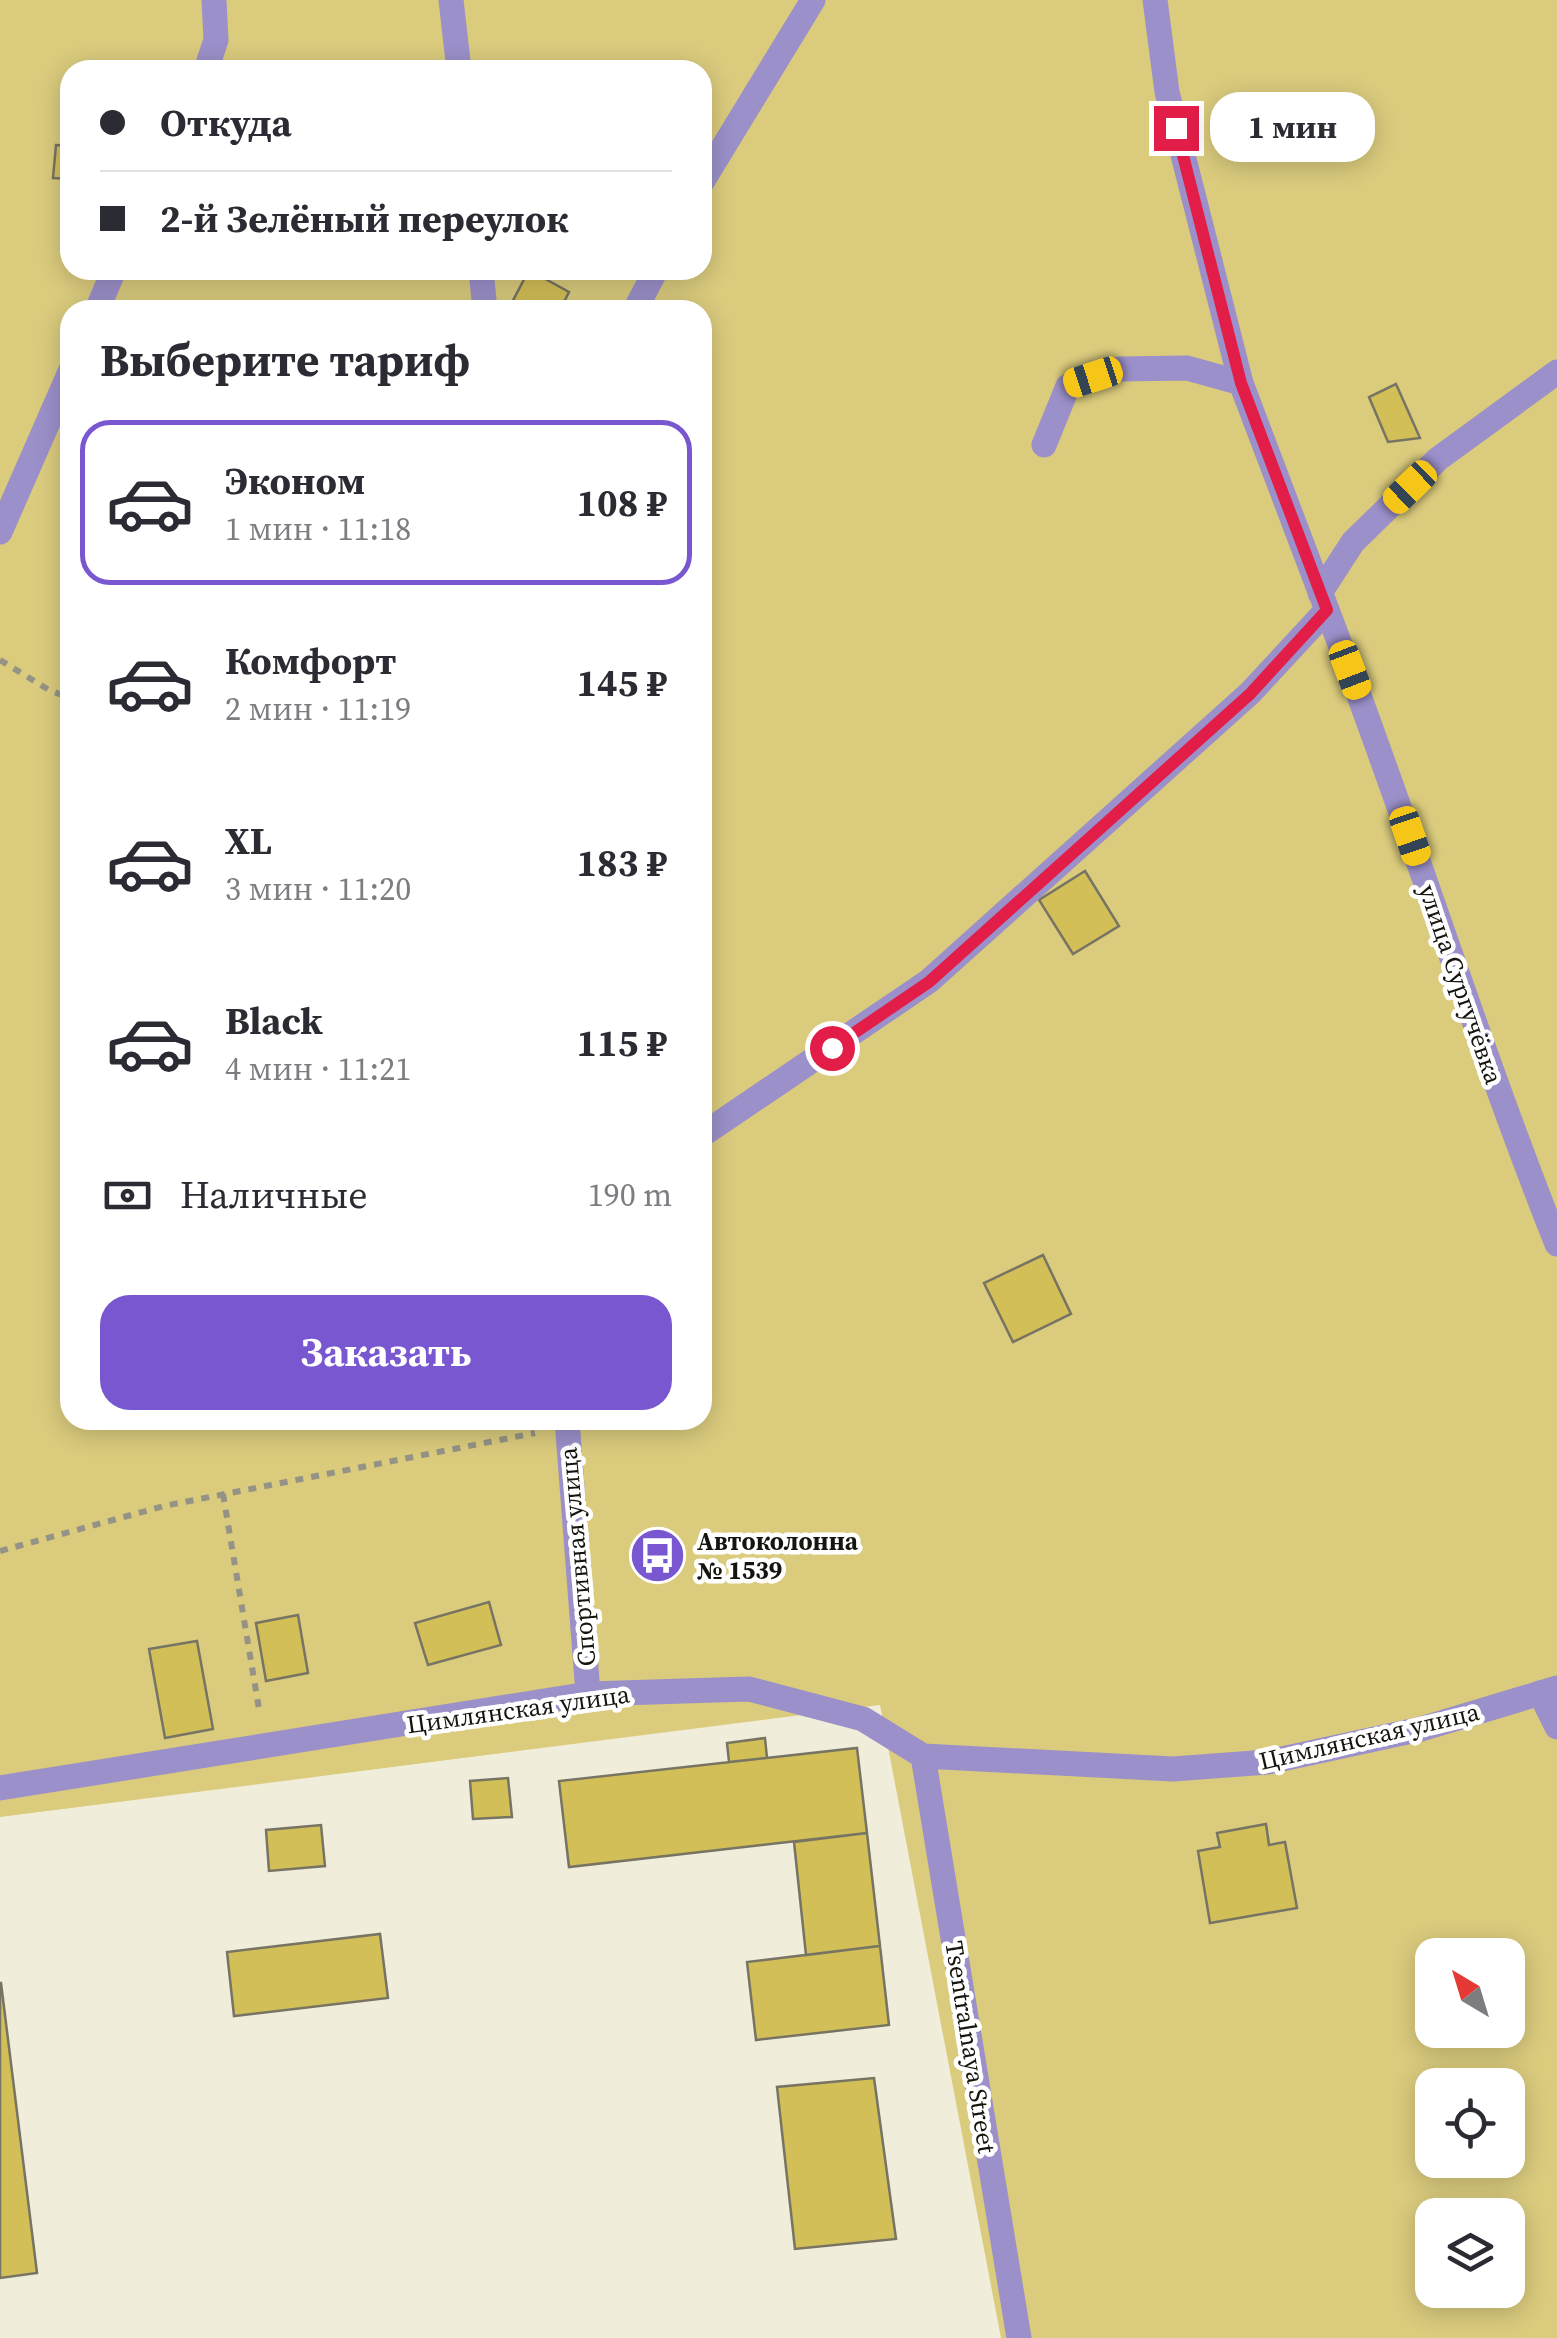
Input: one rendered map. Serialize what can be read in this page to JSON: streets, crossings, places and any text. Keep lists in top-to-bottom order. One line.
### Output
{"streets":{"street":["улица Сургучёвка","Спортивная улица","Цимлянская улица","Tsentralnaya Street"]},"crossings":[["Спортивная улица","Цимлянская улица"],["Цимлянская улица","Tsentralnaya Street"]],"places":{"bus stop":["Автоколонна № 1539"]},"north":"top left","page":{"banner":["Откуда","2-й Зелёный переулок"],"bubble":"1 мин","heading":"Выберите тариф","list":[{"name":"Эконом","note":"1 мин · 11:18","value":"108 ₽"},{"name":"Комфорт","note":"2 мин · 11:19","value":"145 ₽"},{"name":"XL","note":"3 мин · 11:20","value":"183 ₽"},{"name":"Black","note":"4 мин · 11:21","value":"115 ₽"}],"pay":["Наличные","190 m"],"buttons":"Заказать"}}
